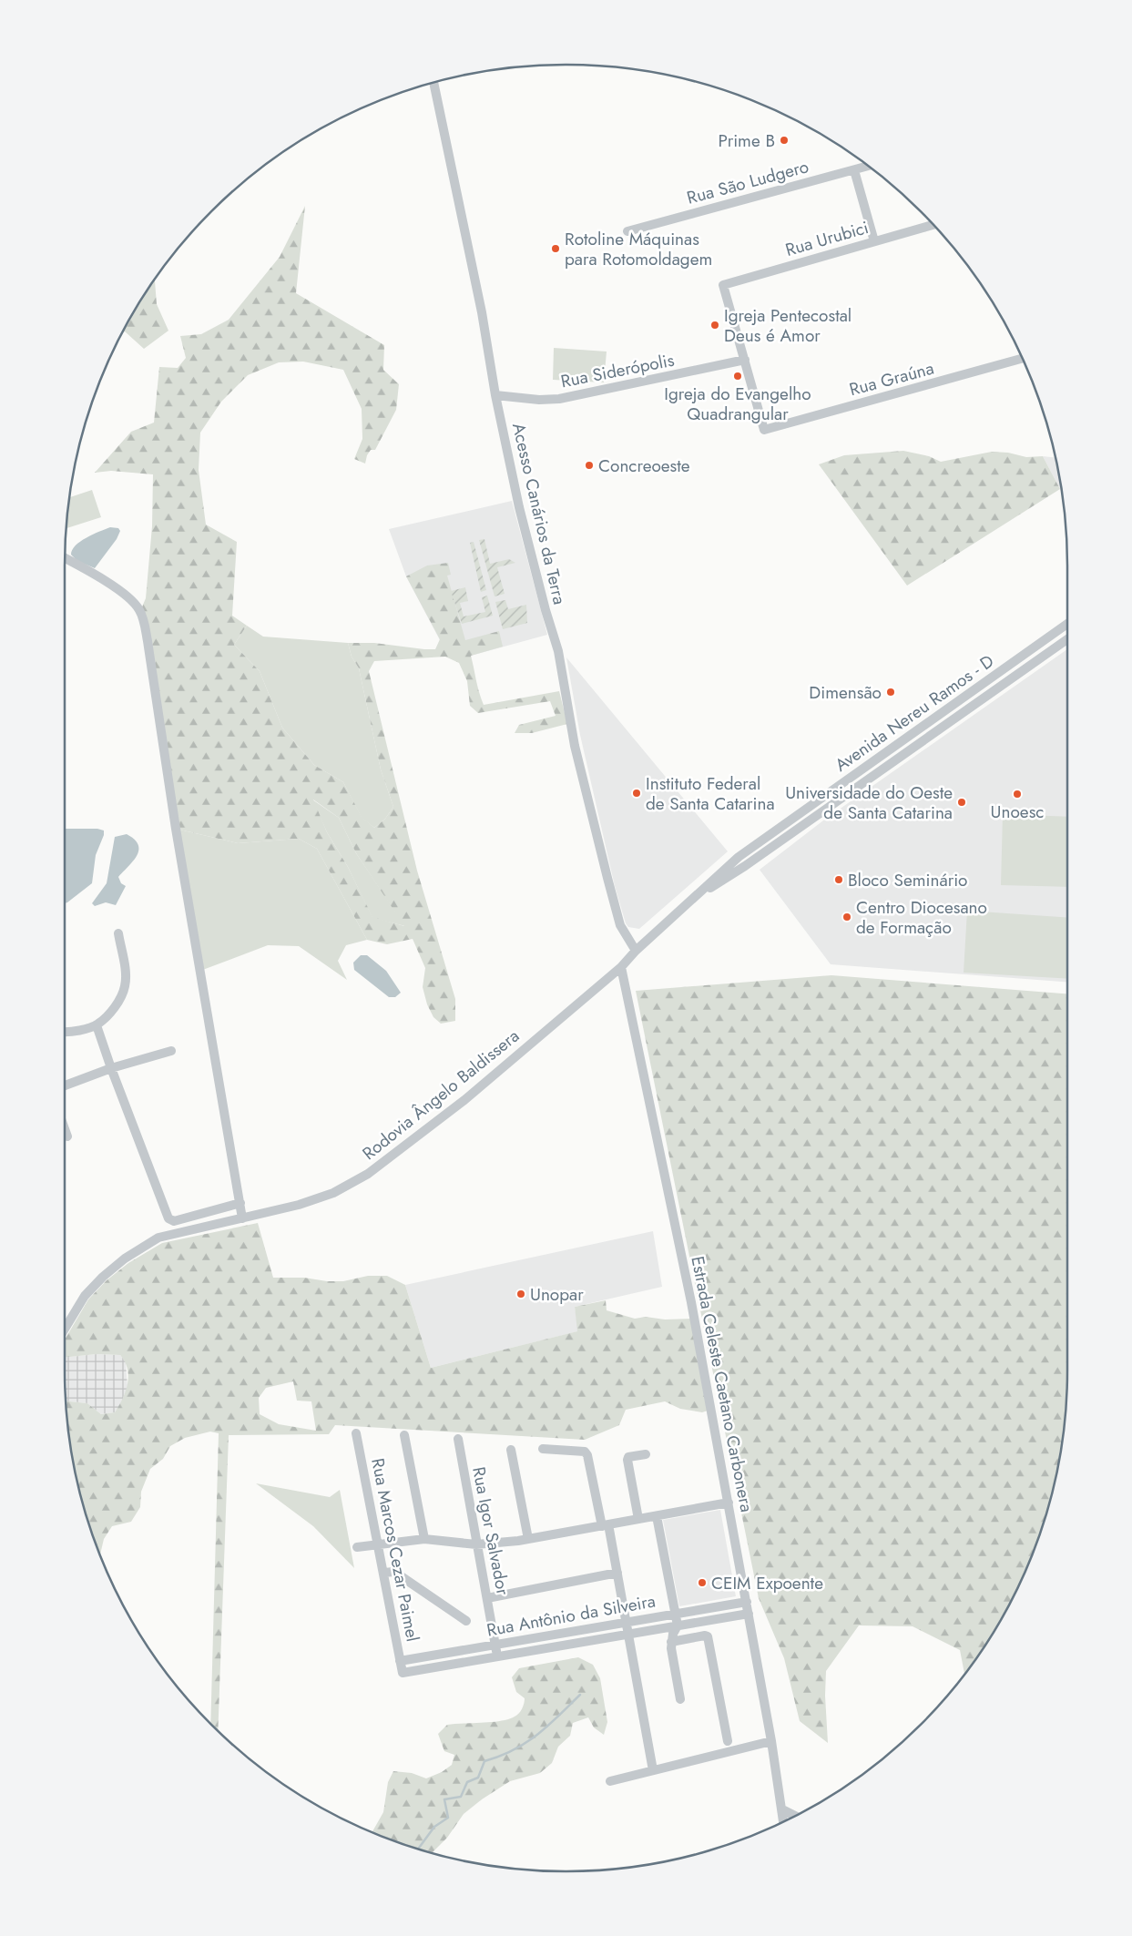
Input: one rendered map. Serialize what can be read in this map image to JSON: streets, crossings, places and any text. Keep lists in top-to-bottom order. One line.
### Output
{"streets":{"street":["Rua São Ludgero","Rua Urubici","Rua Siderópolis","Rua Graúna","Acesso Canários da Terra","Avenida Nereu Ramos - D","Rodovia Ângelo Baldissera","Estrada Celeste Caetano Carbonera","Rua Igor Salvador","Rua Marcos Cezar Paimel","Rua Antônio da Silveira"]},"crossings":[["Rua Urubici","Rua Siderópolis"],["Rua Urubici","Rua Graúna"],["Rua Siderópolis","Rua Graúna"],["Rua Siderópolis","Acesso Canários da Terra"],["Acesso Canários da Terra","Avenida Nereu Ramos - D"],["Avenida Nereu Ramos - D","Rodovia Ângelo Baldissera"],["Avenida Nereu Ramos - D","Estrada Celeste Caetano Carbonera"],["Rodovia Ângelo Baldissera","Estrada Celeste Caetano Carbonera"],["Estrada Celeste Caetano Carbonera","Rua Antônio da Silveira"],["Rua Igor Salvador","Rua Antônio da Silveira"],["Rua Marcos Cezar Paimel","Rua Antônio da Silveira"]],"places":["Prime B","Rotoline Máquinas para Rotomoldagem","Igreja Pentecostal Deus é Amor","Igreja do Evangelho Quadrangular","Concreoeste","Dimensão","Instituto Federal de Santa Catarina","Unoesc","Universidade do Oeste de Santa Catarina","Bloco Seminário","Centro Diocesano de Formação","Unopar","CEIM Expoente"]}
